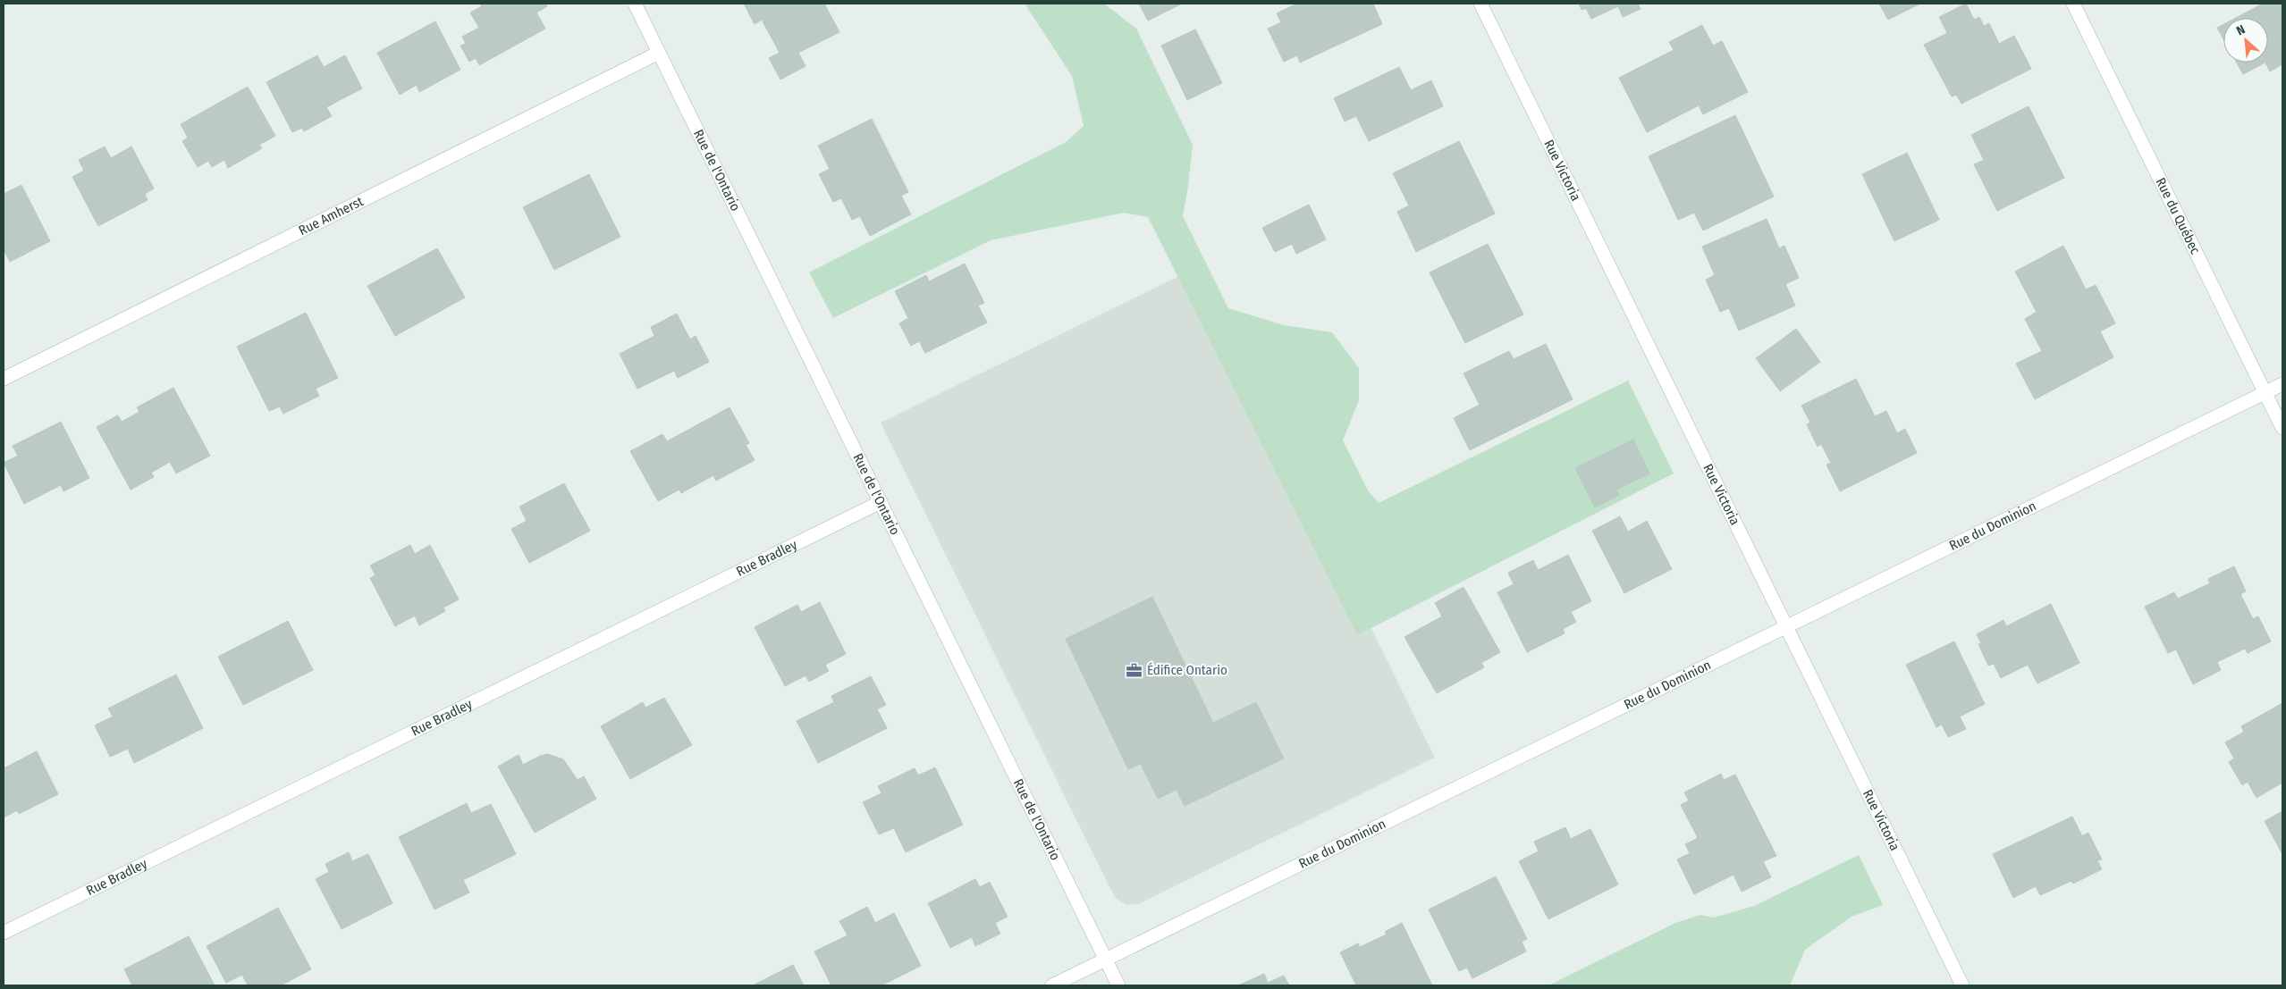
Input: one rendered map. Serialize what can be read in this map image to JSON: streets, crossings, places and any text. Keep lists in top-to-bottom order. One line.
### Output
{"streets":{"street":["Rue de l'Ontario","Rue Victoria","Rue Amherst","Rue du Québec","Rue du Dominion","Rue Bradley"]},"crossings":[["Rue de l'Ontario","Rue Amherst"],["Rue de l'Ontario","Rue du Dominion"],["Rue de l'Ontario","Rue Bradley"],["Rue Victoria","Rue du Dominion"],["Rue du Québec","Rue du Dominion"]],"places":{"office":["Édifice Ontario"]},"north":"top left"}
